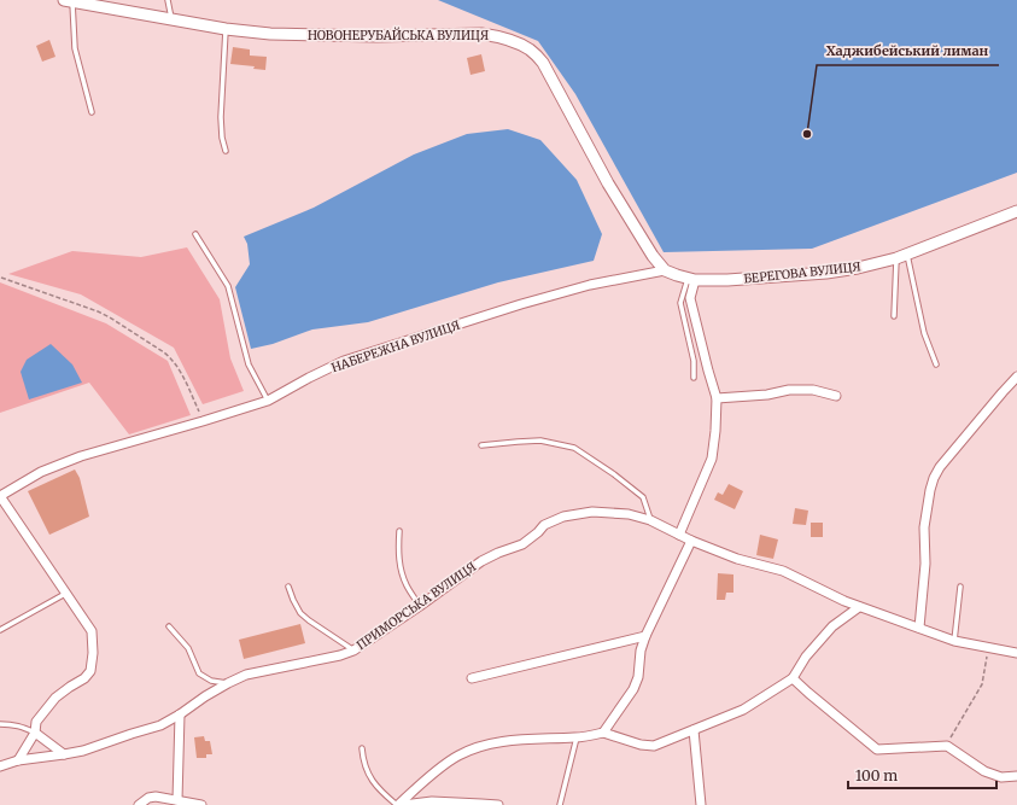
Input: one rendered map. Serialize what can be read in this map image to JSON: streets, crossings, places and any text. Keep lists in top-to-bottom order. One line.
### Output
{"streets":{"street":["НОВОНЕРУБАЙСЬКА ВУЛИЦЯ","БЕРЕГОВА ВУЛИЦЯ","НАБЕРЕЖНА ВУЛИЦЯ","ПРИМОРСЬКА ВУЛИЦЯ"]},"crossings":[["НОВОНЕРУБАЙСЬКА ВУЛИЦЯ","БЕРЕГОВА ВУЛИЦЯ"],["НОВОНЕРУБАЙСЬКА ВУЛИЦЯ","НАБЕРЕЖНА ВУЛИЦЯ"],["БЕРЕГОВА ВУЛИЦЯ","НАБЕРЕЖНА ВУЛИЦЯ"]],"places":["Хаджибейський лиман"],"scale_bar":"100 m"}
